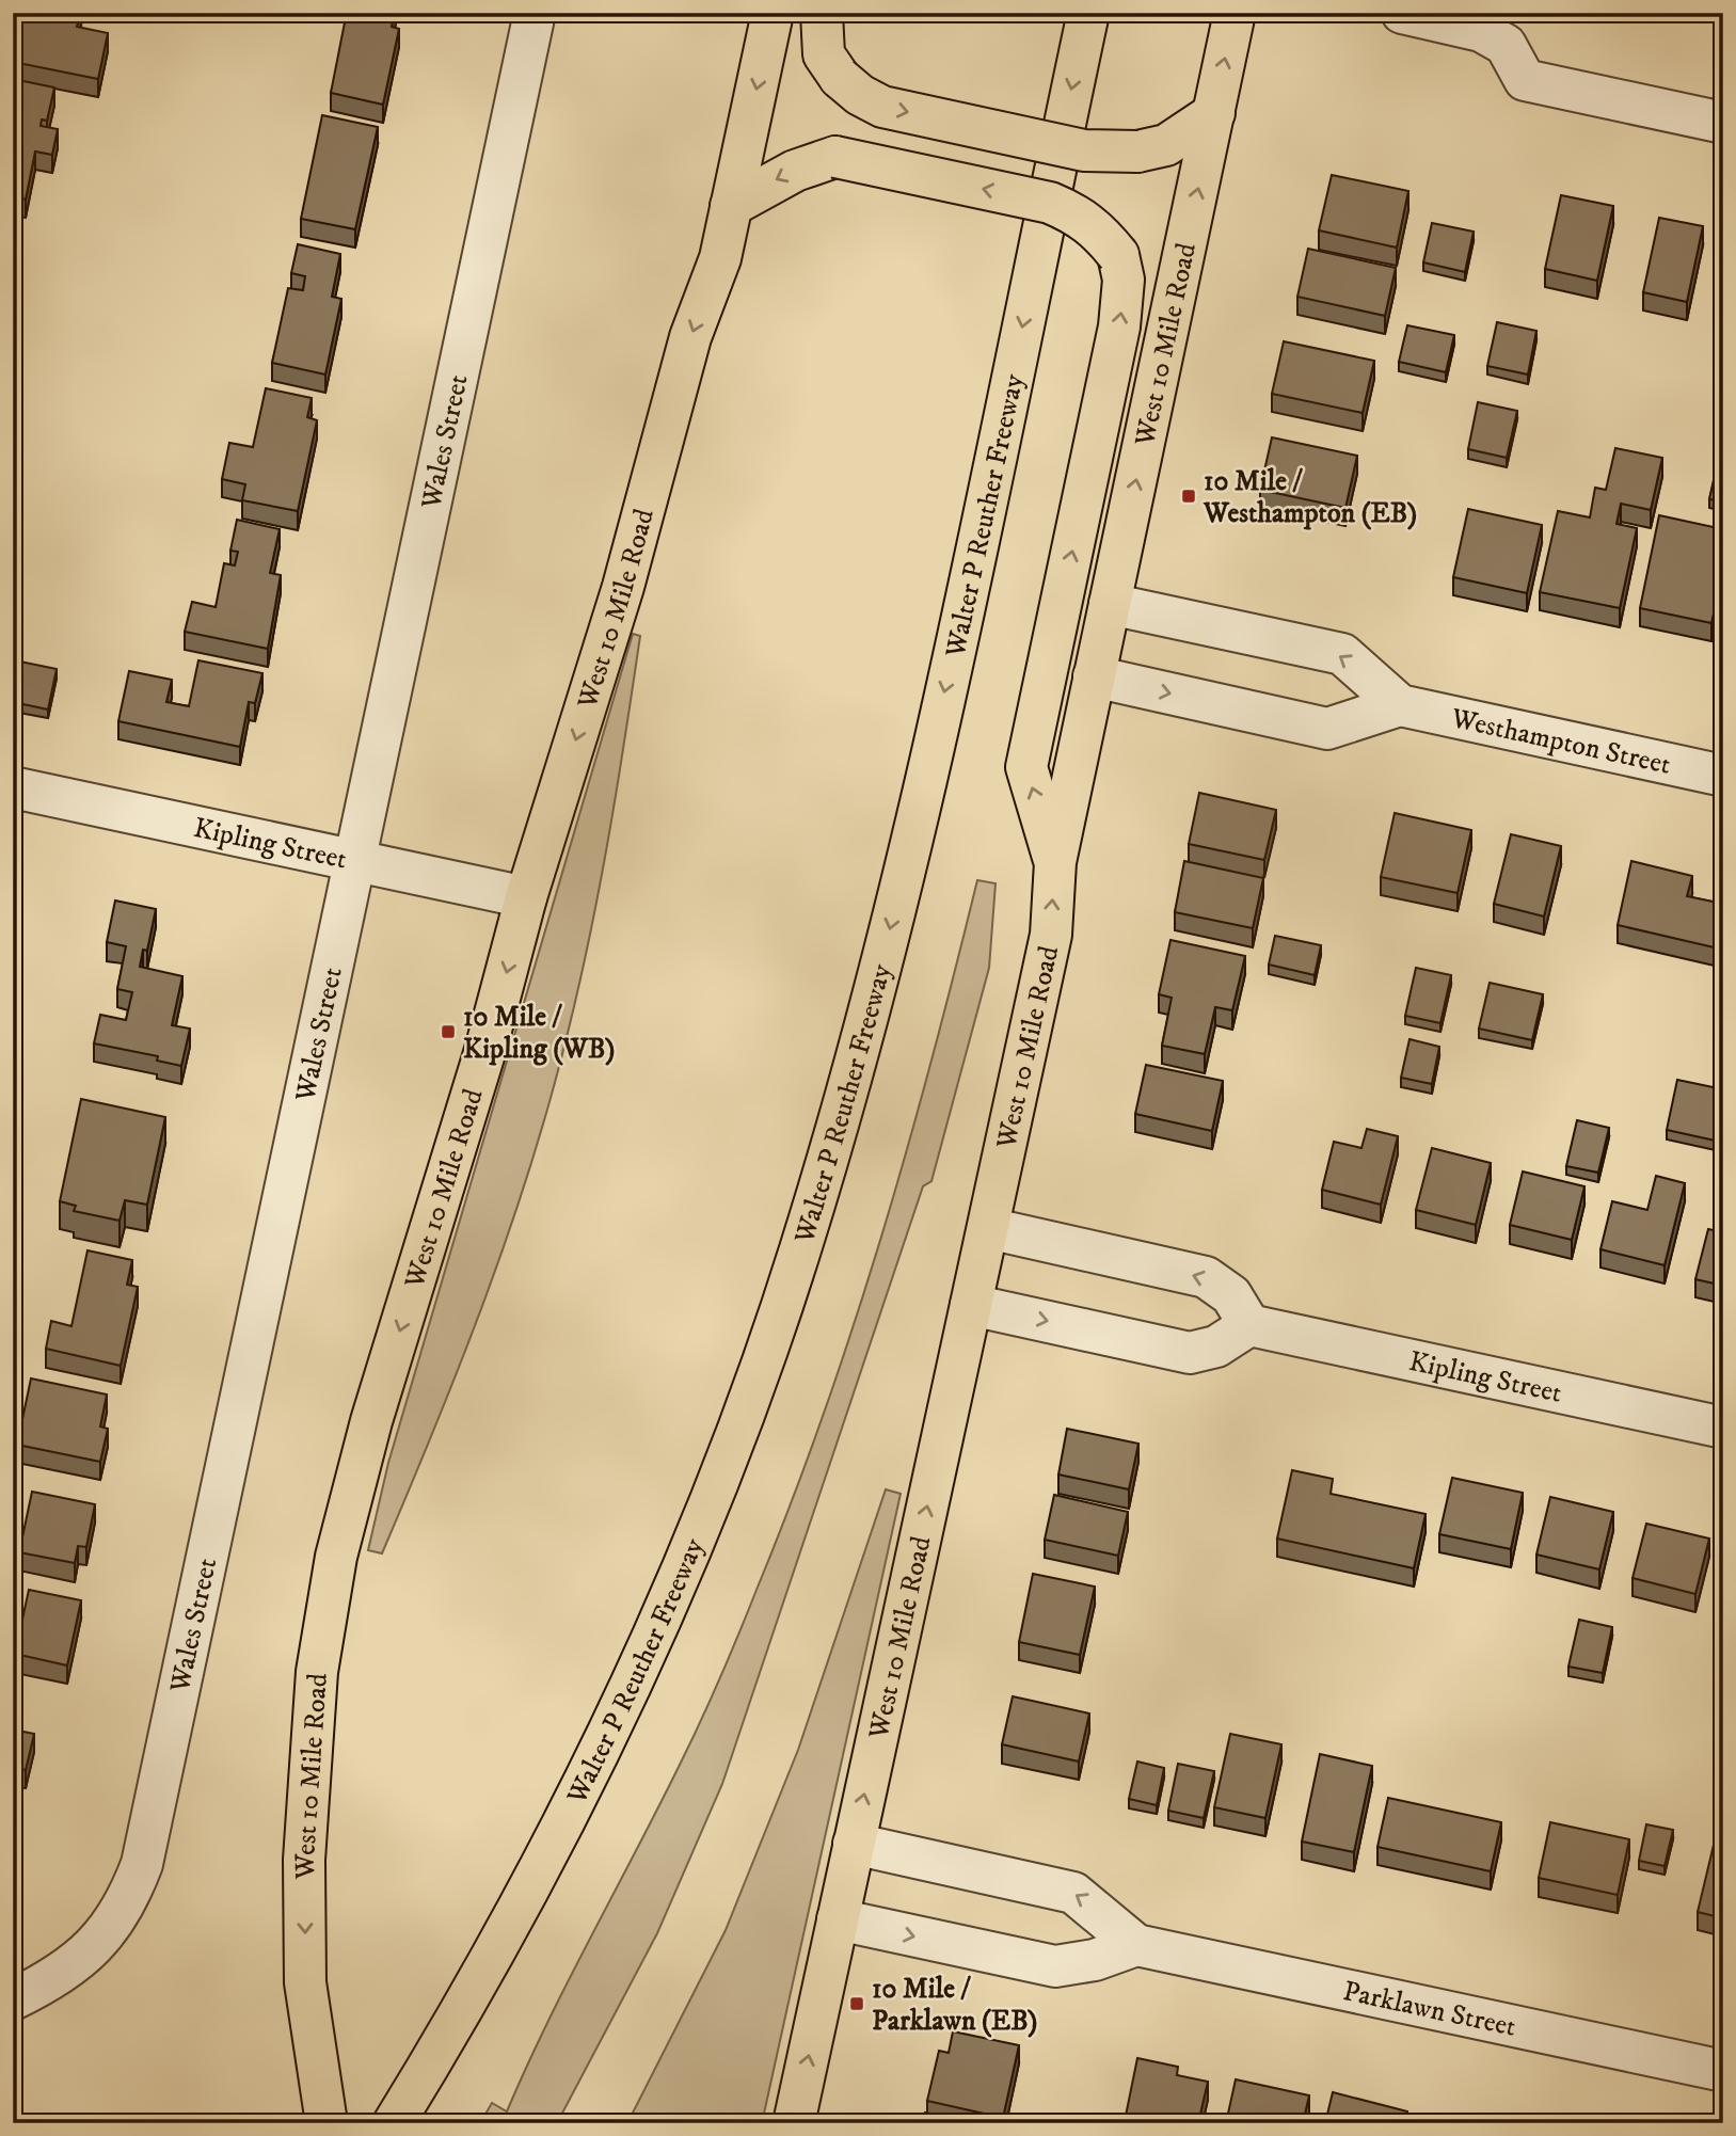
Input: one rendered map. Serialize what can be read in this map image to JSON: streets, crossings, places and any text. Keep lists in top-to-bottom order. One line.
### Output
{"streets":{"main road":["West 10 Mile Road","Walter P Reuther Freeway"],"street":["Wales Street","Westhampton Street","Kipling Street","Parklawn Street"]},"crossings":[["West 10 Mile Road","Westhampton Street"],["West 10 Mile Road","Kipling Street"],["West 10 Mile Road","Parklawn Street"],["Wales Street","Kipling Street"]],"one_way":["Walter P Reuther Freeway"],"places":{"transit":["10 Mile / Westhampton (EB)","10 Mile / Kipling (WB)","10 Mile / Parklawn (EB)"]}}
